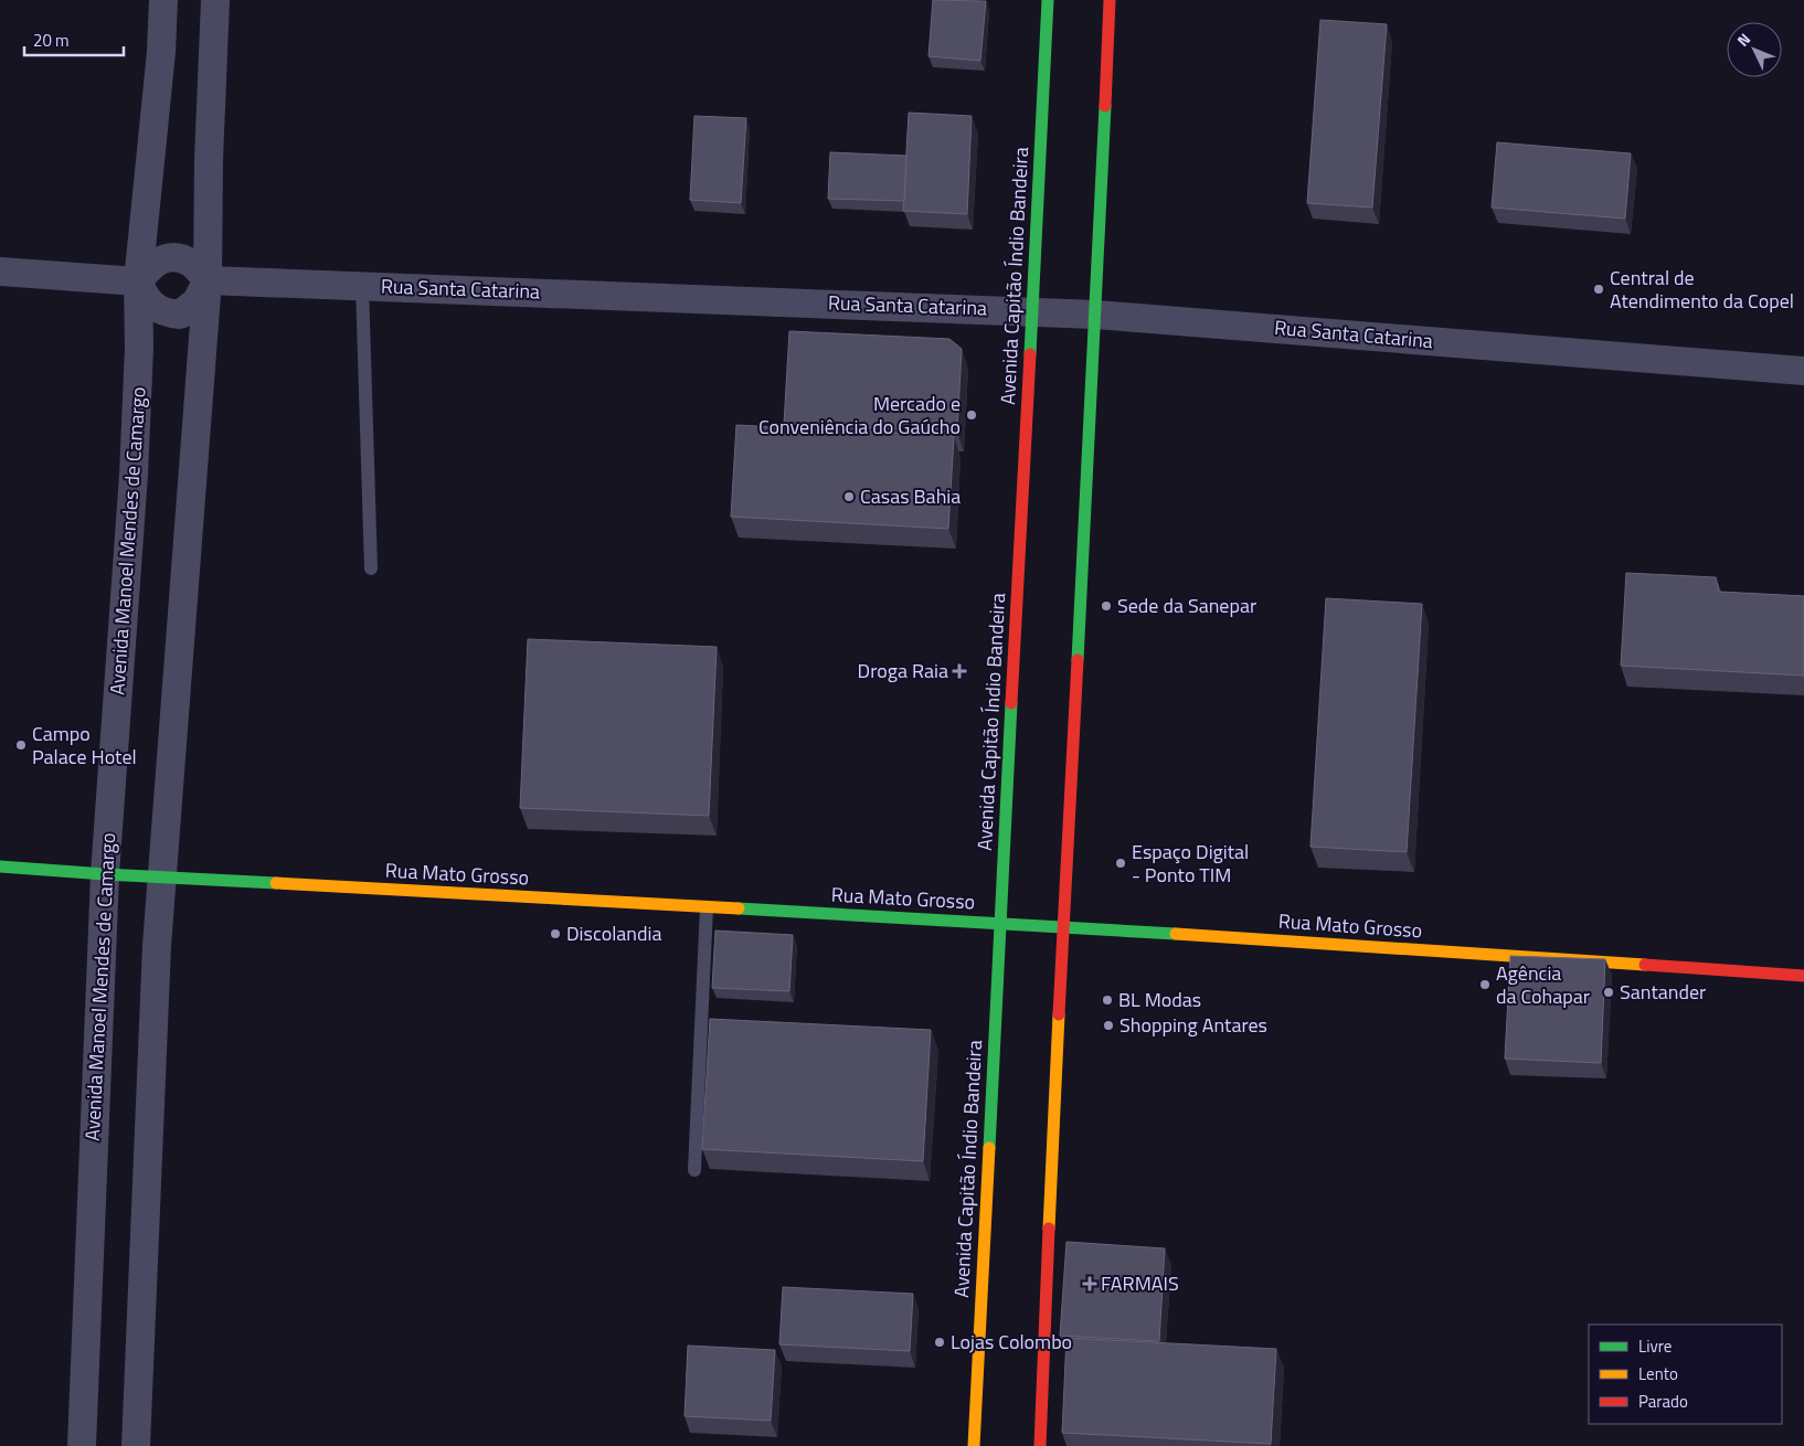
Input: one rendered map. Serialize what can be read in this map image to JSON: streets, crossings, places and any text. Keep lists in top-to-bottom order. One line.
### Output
{"streets":{"main road":["Avenida Capitão Índio Bandeira","Rua Mato Grosso"],"street":["Rua Santa Catarina","Avenida Manoel Mendes de Camargo"]},"crossings":[["Avenida Capitão Índio Bandeira","Rua Santa Catarina"],["Avenida Capitão Índio Bandeira","Rua Mato Grosso"],["Rua Santa Catarina","Avenida Manoel Mendes de Camargo"],["Avenida Manoel Mendes de Camargo","Rua Mato Grosso"]],"places":{"other":["Central de Atendimento da Copel","Mercado e Conveniência do Gaúcho","Casas Bahia","Sede da Sanepar","Campo Palace Hotel","Espaço Digital - Ponto TIM","Discolandia","Agência da Cohapar","Santander","BL Modas","Shopping Antares","Lojas Colombo"],"health":["Droga Raia","FARMAIS"]},"legend":["Livre","Lento","Parado"],"scale_bar":"20 m","north":"top left"}
